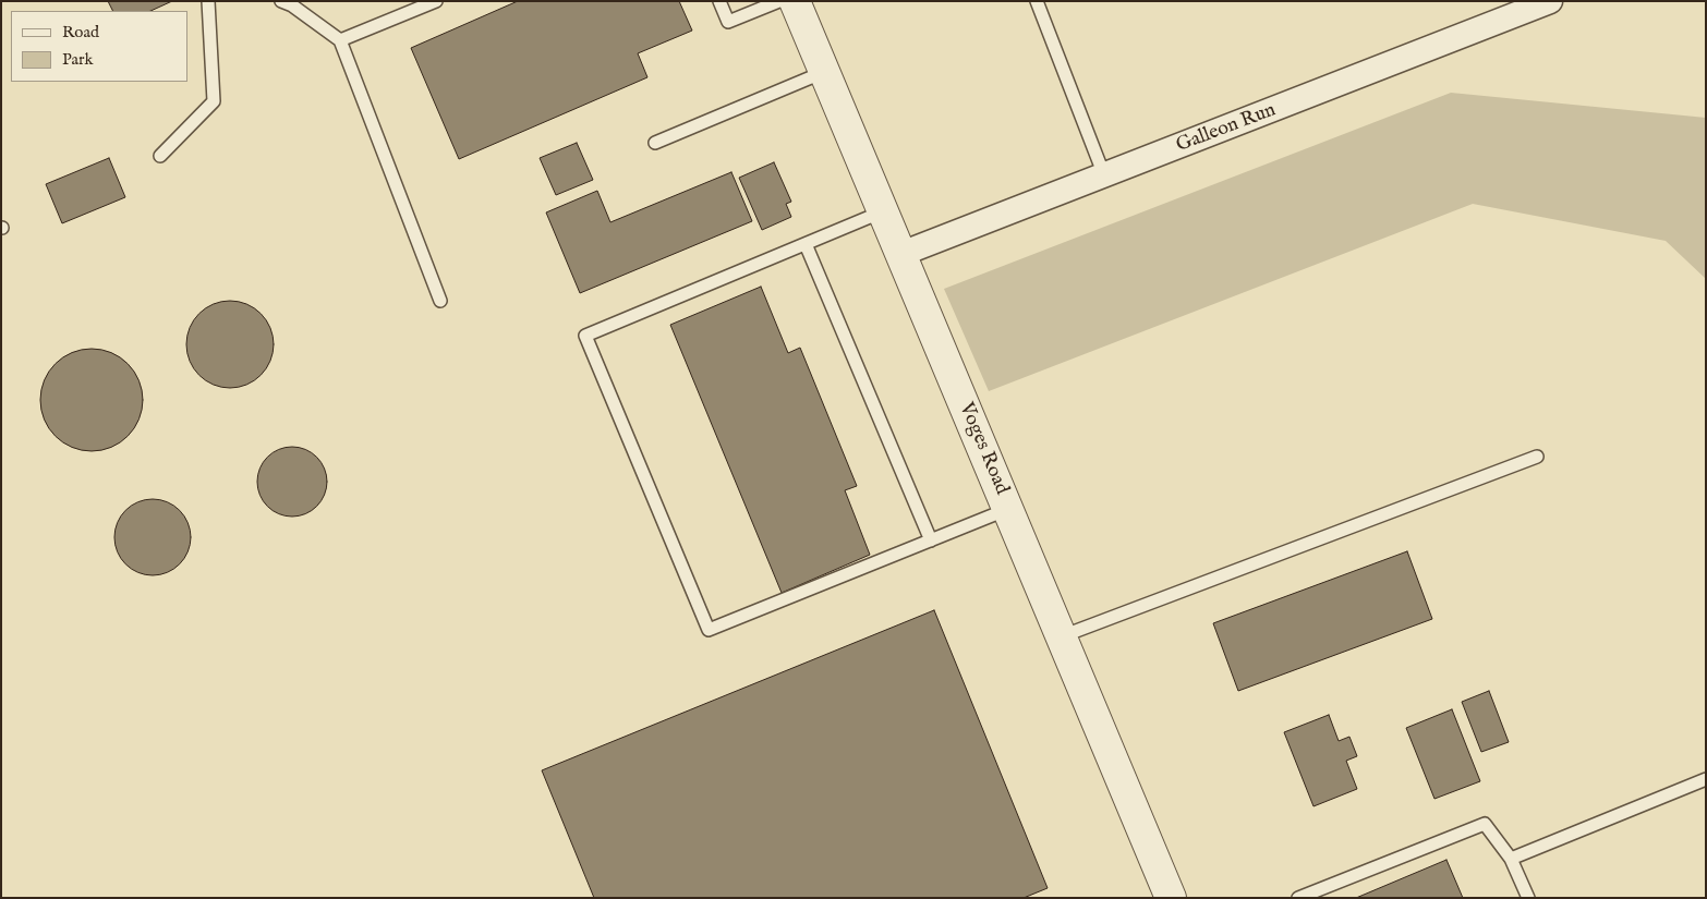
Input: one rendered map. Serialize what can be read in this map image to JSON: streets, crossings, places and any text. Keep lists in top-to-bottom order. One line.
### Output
{"streets":{"street":["Galleon Run","Voges Road"]},"crossings":[["Galleon Run","Voges Road"]],"legend":["Road","Park"]}
